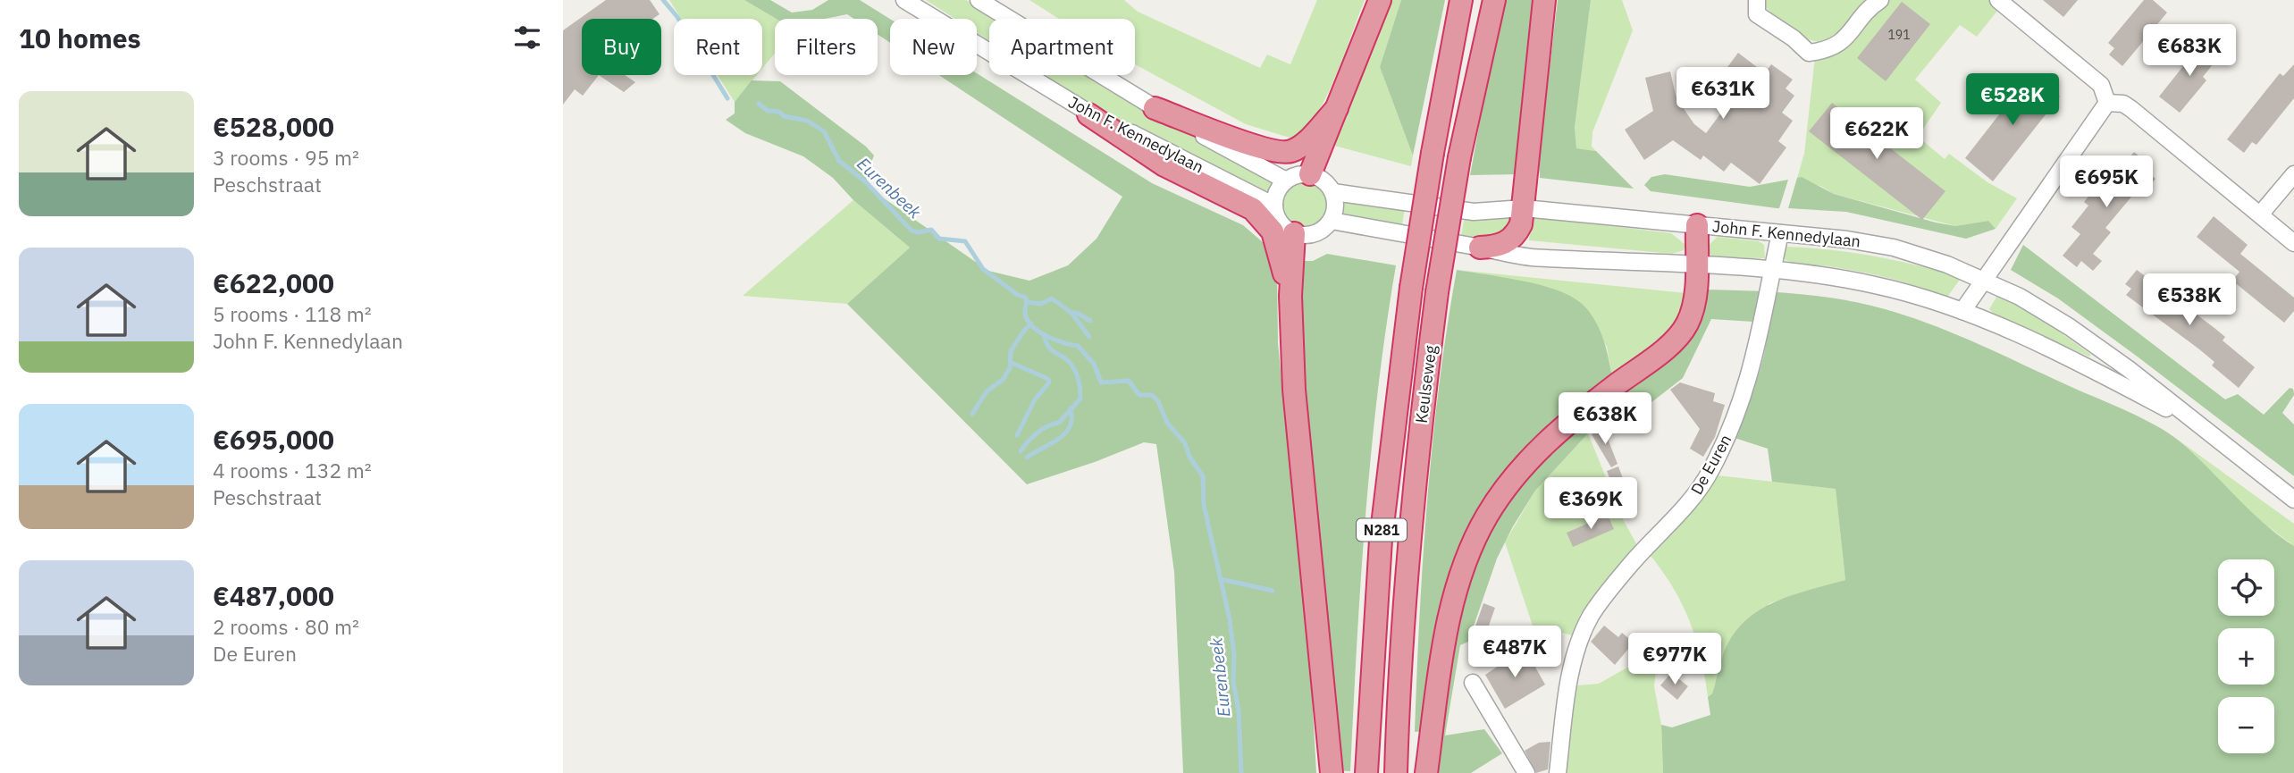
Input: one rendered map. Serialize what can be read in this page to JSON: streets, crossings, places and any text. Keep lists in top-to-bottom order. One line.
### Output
{"streets":{"highway":["Keulseweg","N281"],"street":["John F. Kennedylaan","De Euren"]},"crossings":[["John F. Kennedylaan","De Euren"]],"water":["Eurenbeek"],"house_numbers":["191"],"page":{"heading":"10 homes","chip":["Buy","Rent","Filters","New","Apartment"],"price":["€683K","€631K","€528K","€622K","€695K","€538K","€638K","€369K","€487K","€977K"],"list":[{"name":"€528,000","note":"3 rooms · 95 m² · Peschstraat"},{"name":"€622,000","note":"5 rooms · 118 m² · John F. Kennedylaan"},{"name":"€695,000","note":"4 rooms · 132 m² · Peschstraat"},{"name":"€487,000","note":"2 rooms · 80 m² · De Euren"}],"map_buttons":["+","−"]}}
